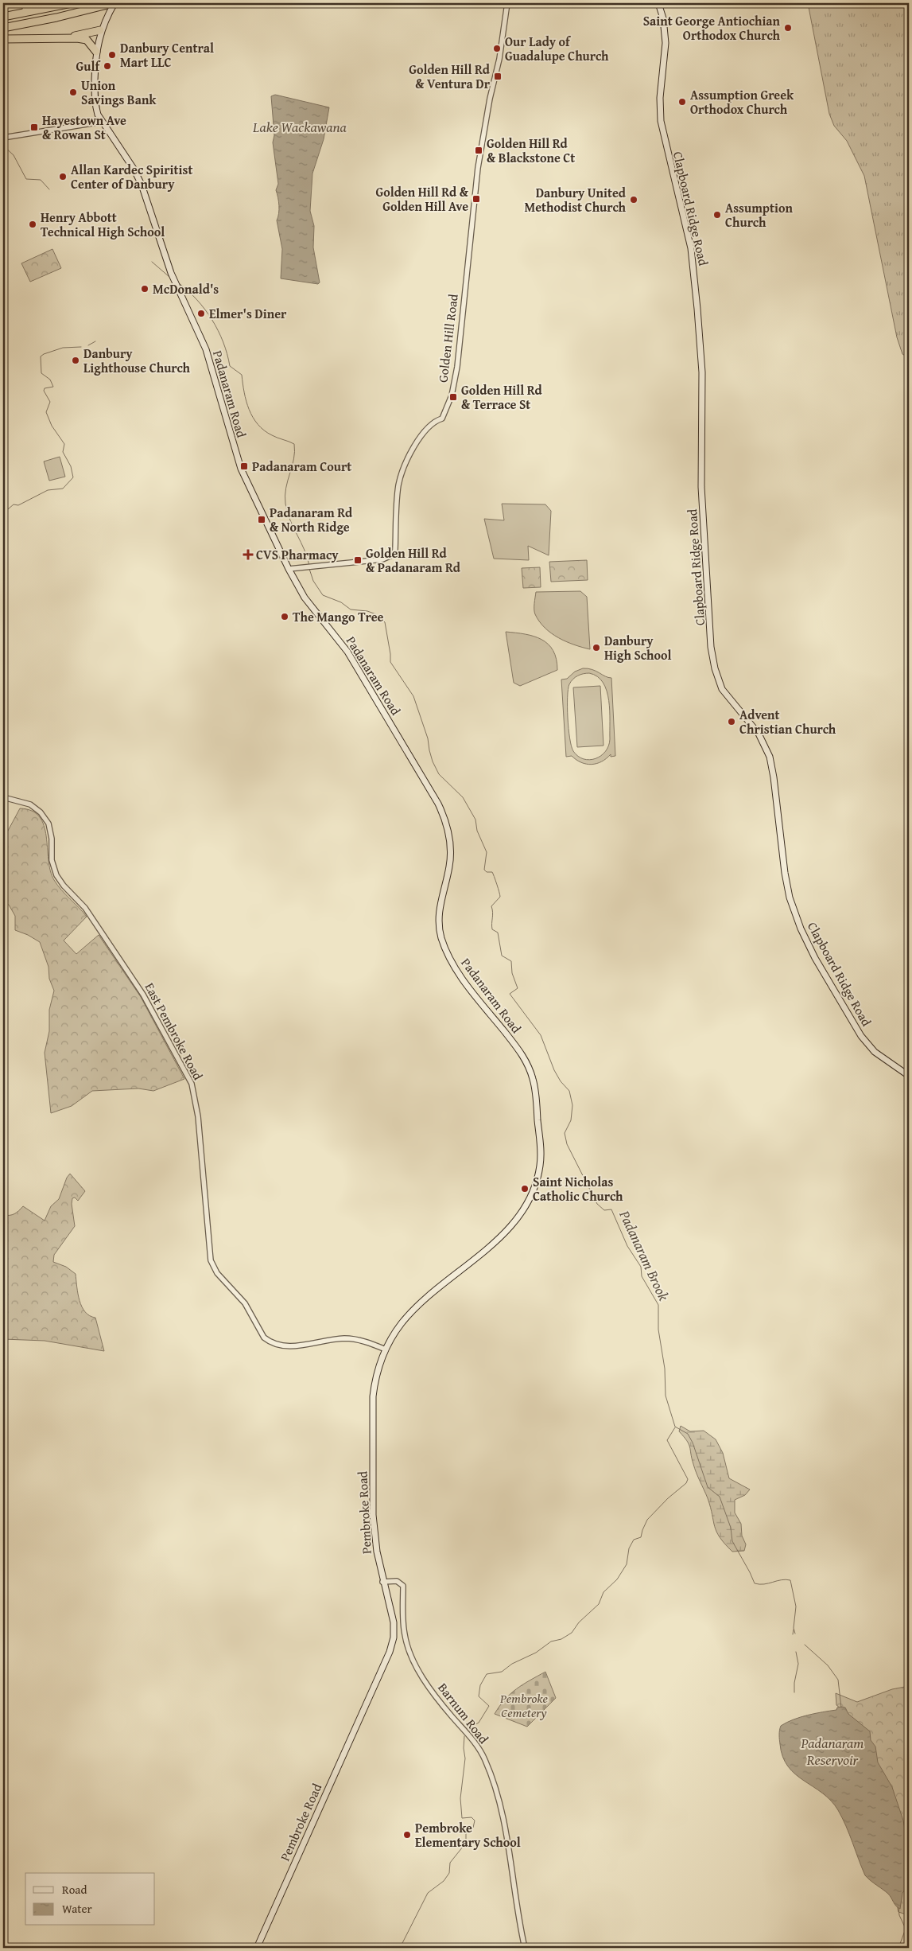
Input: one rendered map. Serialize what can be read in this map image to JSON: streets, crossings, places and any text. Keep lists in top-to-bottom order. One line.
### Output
{"streets":{"main road":["Clapboard Ridge Road","Padanaram Road","Pembroke Road"],"street":["Golden Hill Road","East Pembroke Road","Barnum Road"]},"crossings":[["Golden Hill Road","Padanaram Road"],["Padanaram Road","Pembroke Road"],["East Pembroke Road","Pembroke Road"],["Pembroke Road","Barnum Road"]],"water":["Lake Wackawana","Padanaram Brook","Padanaram Reservoir"],"parks":["Pembroke Cemetery"],"places":{"other":["Saint George Antiochian Orthodox Church","Our Lady of Guadalupe Church","Danbury Central Mart LLC","Gulf","Union Savings Bank","Assumption Greek Orthodox Church","Allan Kardec Spiritist Center of Danbury","Danbury United Methodist Church","Assumption Church","Henry Abbott Technical High School","McDonald's","Elmer's Diner","Danbury Lighthouse Church","The Mango Tree","Danbury High School","Advent Christian Church","Saint Nicholas Catholic Church","Pembroke Elementary School"],"transit":["Golden Hill Rd & Ventura Dr","Hayestown Ave & Rowan St","Golden Hill Rd & Blackstone Ct","Golden Hill Rd & Golden Hill Ave","Golden Hill Rd & Terrace St","Padanaram Court","Padanaram Rd & North Ridge","Golden Hill Rd & Padanaram Rd"],"health":["CVS Pharmacy"]},"legend":["Road","Water"]}
